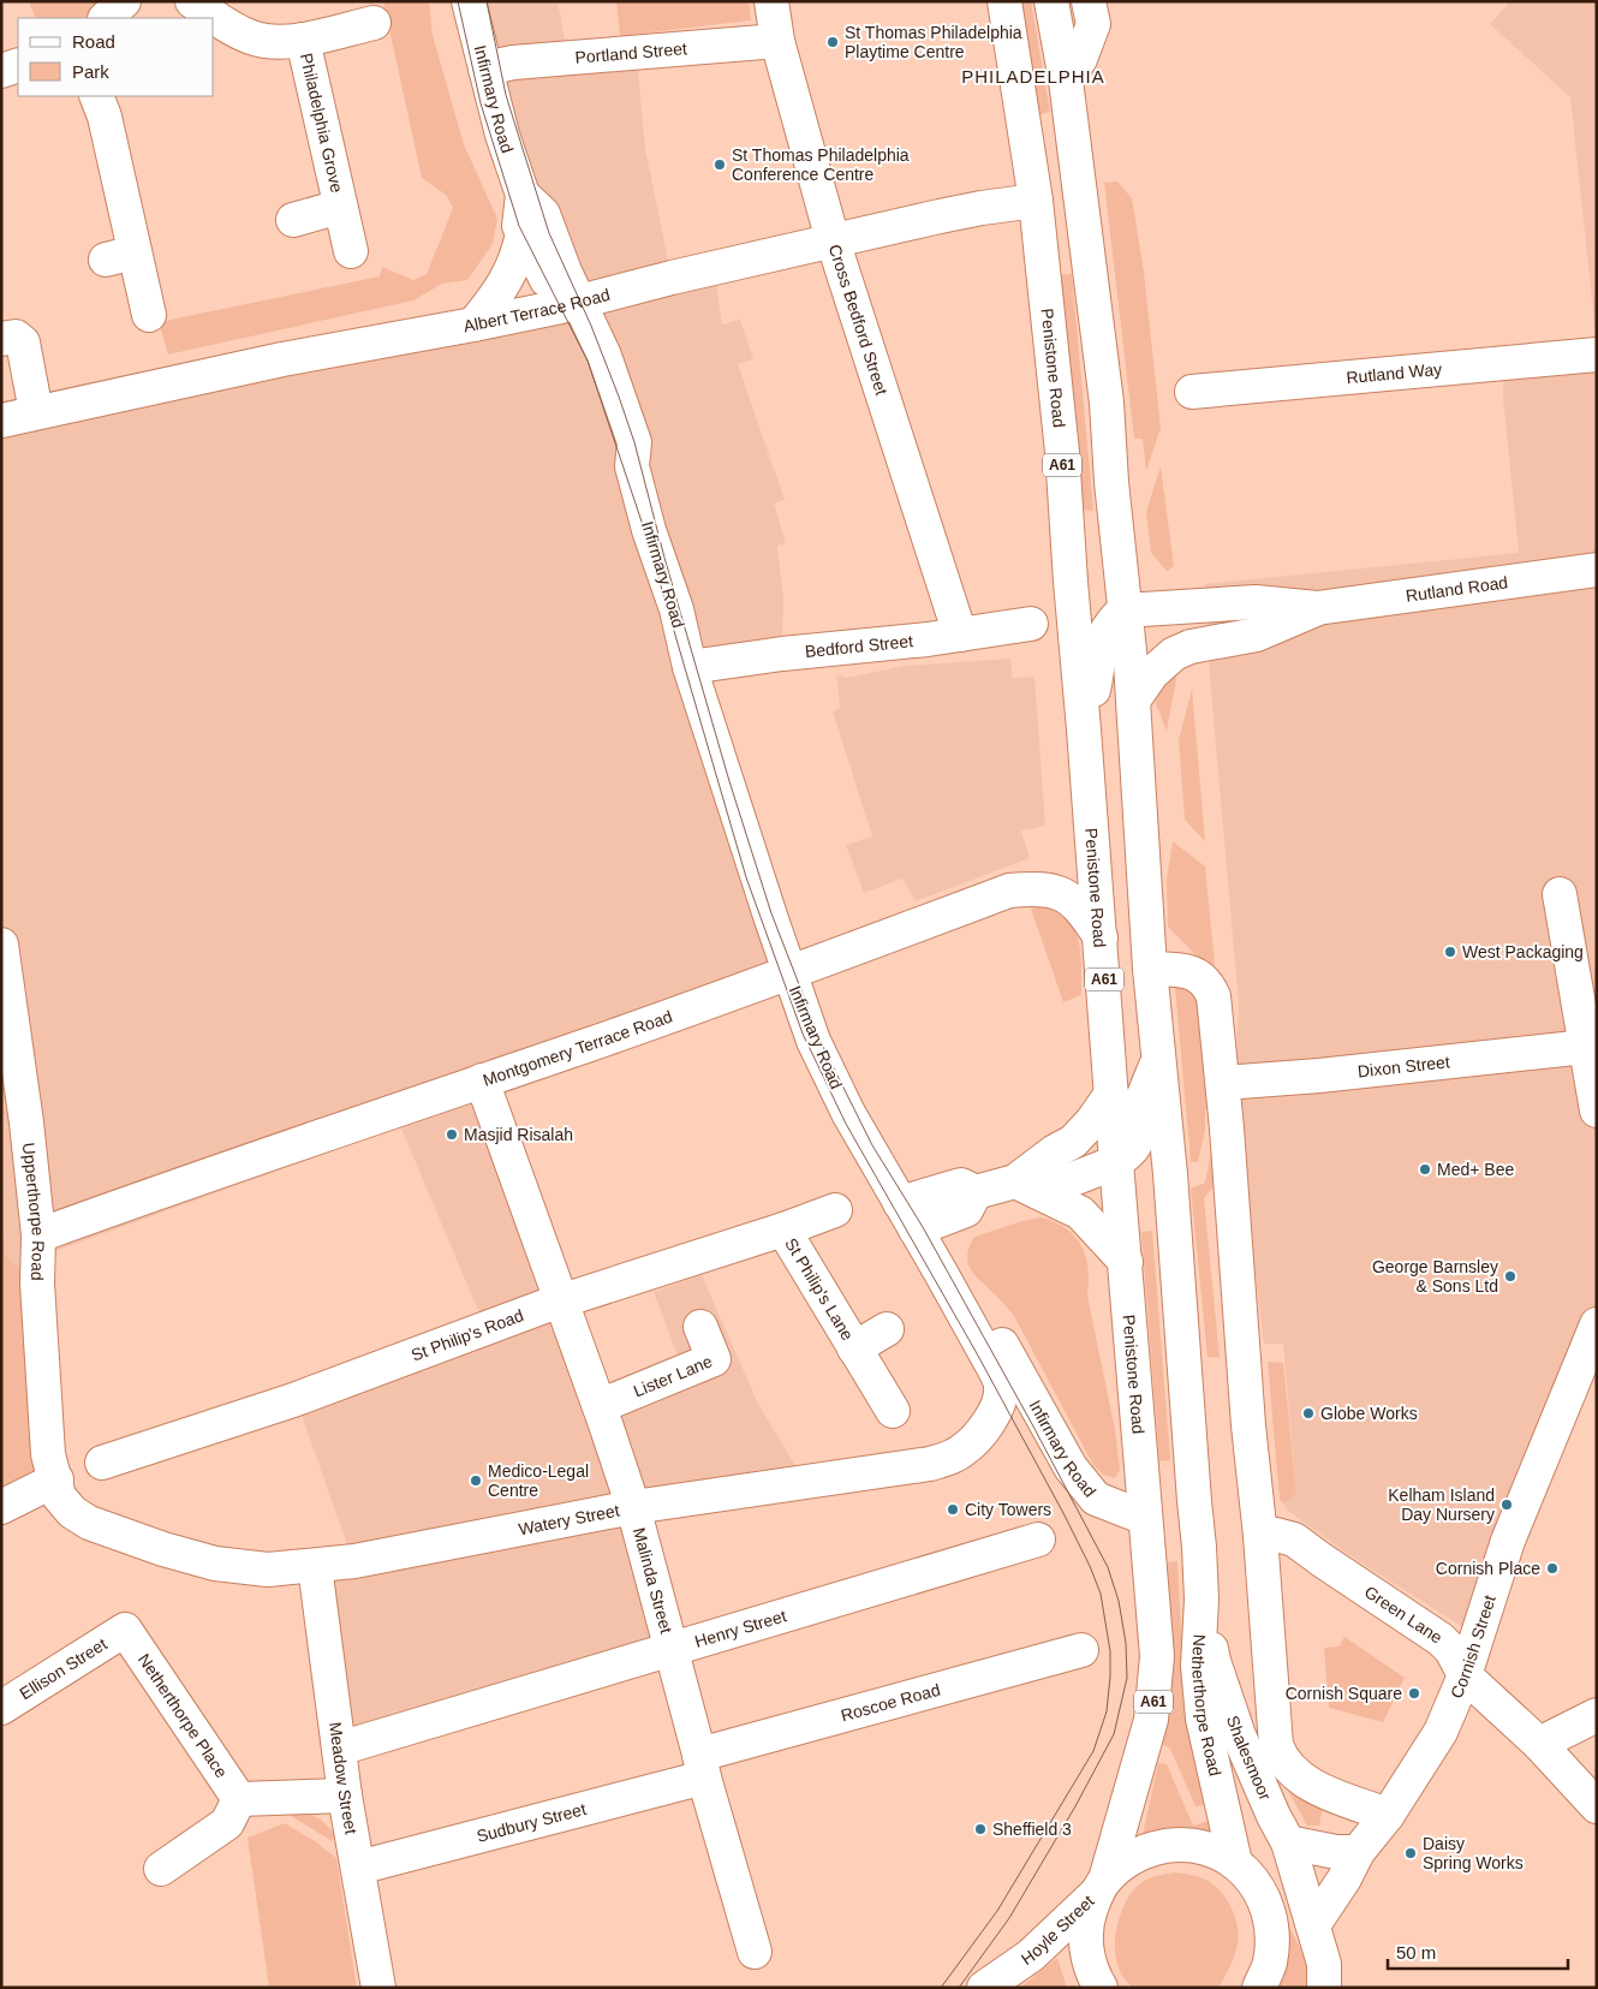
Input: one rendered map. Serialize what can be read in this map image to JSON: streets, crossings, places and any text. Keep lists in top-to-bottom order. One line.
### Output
{"streets":{"main road":["Portland Street","Infirmary Road","Philadelphia Grove","Albert Terrace Road","Cross Bedford Street","Penistone Road","Rutland Way","A61","Rutland Road","Bedford Street","Montgomery Terrace Road","Dixon Street","Upperthorpe Road","St Philip's Lane","St Philip's Road","Lister Lane","Watery Street","Malinda Street","Green Lane","Henry Street","Cornish Street","Ellison Street","Roscoe Road","Netherthorpe Road","Netherthorpe Place","Shalesmoor","Meadow Street","Sudbury Street","Hoyle Street"]},"crossings":[["Portland Street","Infirmary Road"],["Portland Street","Cross Bedford Street"],["Infirmary Road","Albert Terrace Road"],["Infirmary Road","Penistone Road"],["Infirmary Road","A61"],["Infirmary Road","Bedford Street"],["Infirmary Road","Montgomery Terrace Road"],["Infirmary Road","Watery Street"],["Infirmary Road","Netherthorpe Road"],["Albert Terrace Road","Cross Bedford Street"],["Albert Terrace Road","Penistone Road"],["Cross Bedford Street","Bedford Street"],["Penistone Road","A61"],["Penistone Road","Montgomery Terrace Road"],["Penistone Road","Hoyle Street"],["A61","Rutland Road"],["A61","Cornish Street"],["A61","Netherthorpe Road"],["A61","Shalesmoor"],["A61","Hoyle Street"],["Montgomery Terrace Road","Upperthorpe Road"],["Montgomery Terrace Road","Malinda Street"],["Upperthorpe Road","Watery Street"],["St Philip's Lane","St Philip's Road"],["St Philip's Road","Malinda Street"],["Lister Lane","Malinda Street"],["Watery Street","Malinda Street"],["Watery Street","Meadow Street"],["Malinda Street","Henry Street"],["Malinda Street","Roscoe Road"],["Malinda Street","Sudbury Street"],["Green Lane","Cornish Street"],["Henry Street","Meadow Street"],["Cornish Street","Shalesmoor"],["Ellison Street","Netherthorpe Place"],["Roscoe Road","Sudbury Street"],["Netherthorpe Road","Shalesmoor"],["Meadow Street","Sudbury Street"]],"districts":["PHILADELPHIA"],"places":["St Thomas Philadelphia Playtime Centre","St Thomas Philadelphia Conference Centre","West Packaging","Masjid Risalah","Med+ Bee","George Barnsley & Sons Ltd","Globe Works","Medico-Legal Centre","Kelham Island Day Nursery","City Towers","Cornish Place","Cornish Square","Sheffield 3","Daisy Spring Works"],"legend":["Road","Park"],"scale_bar":"50 m"}
